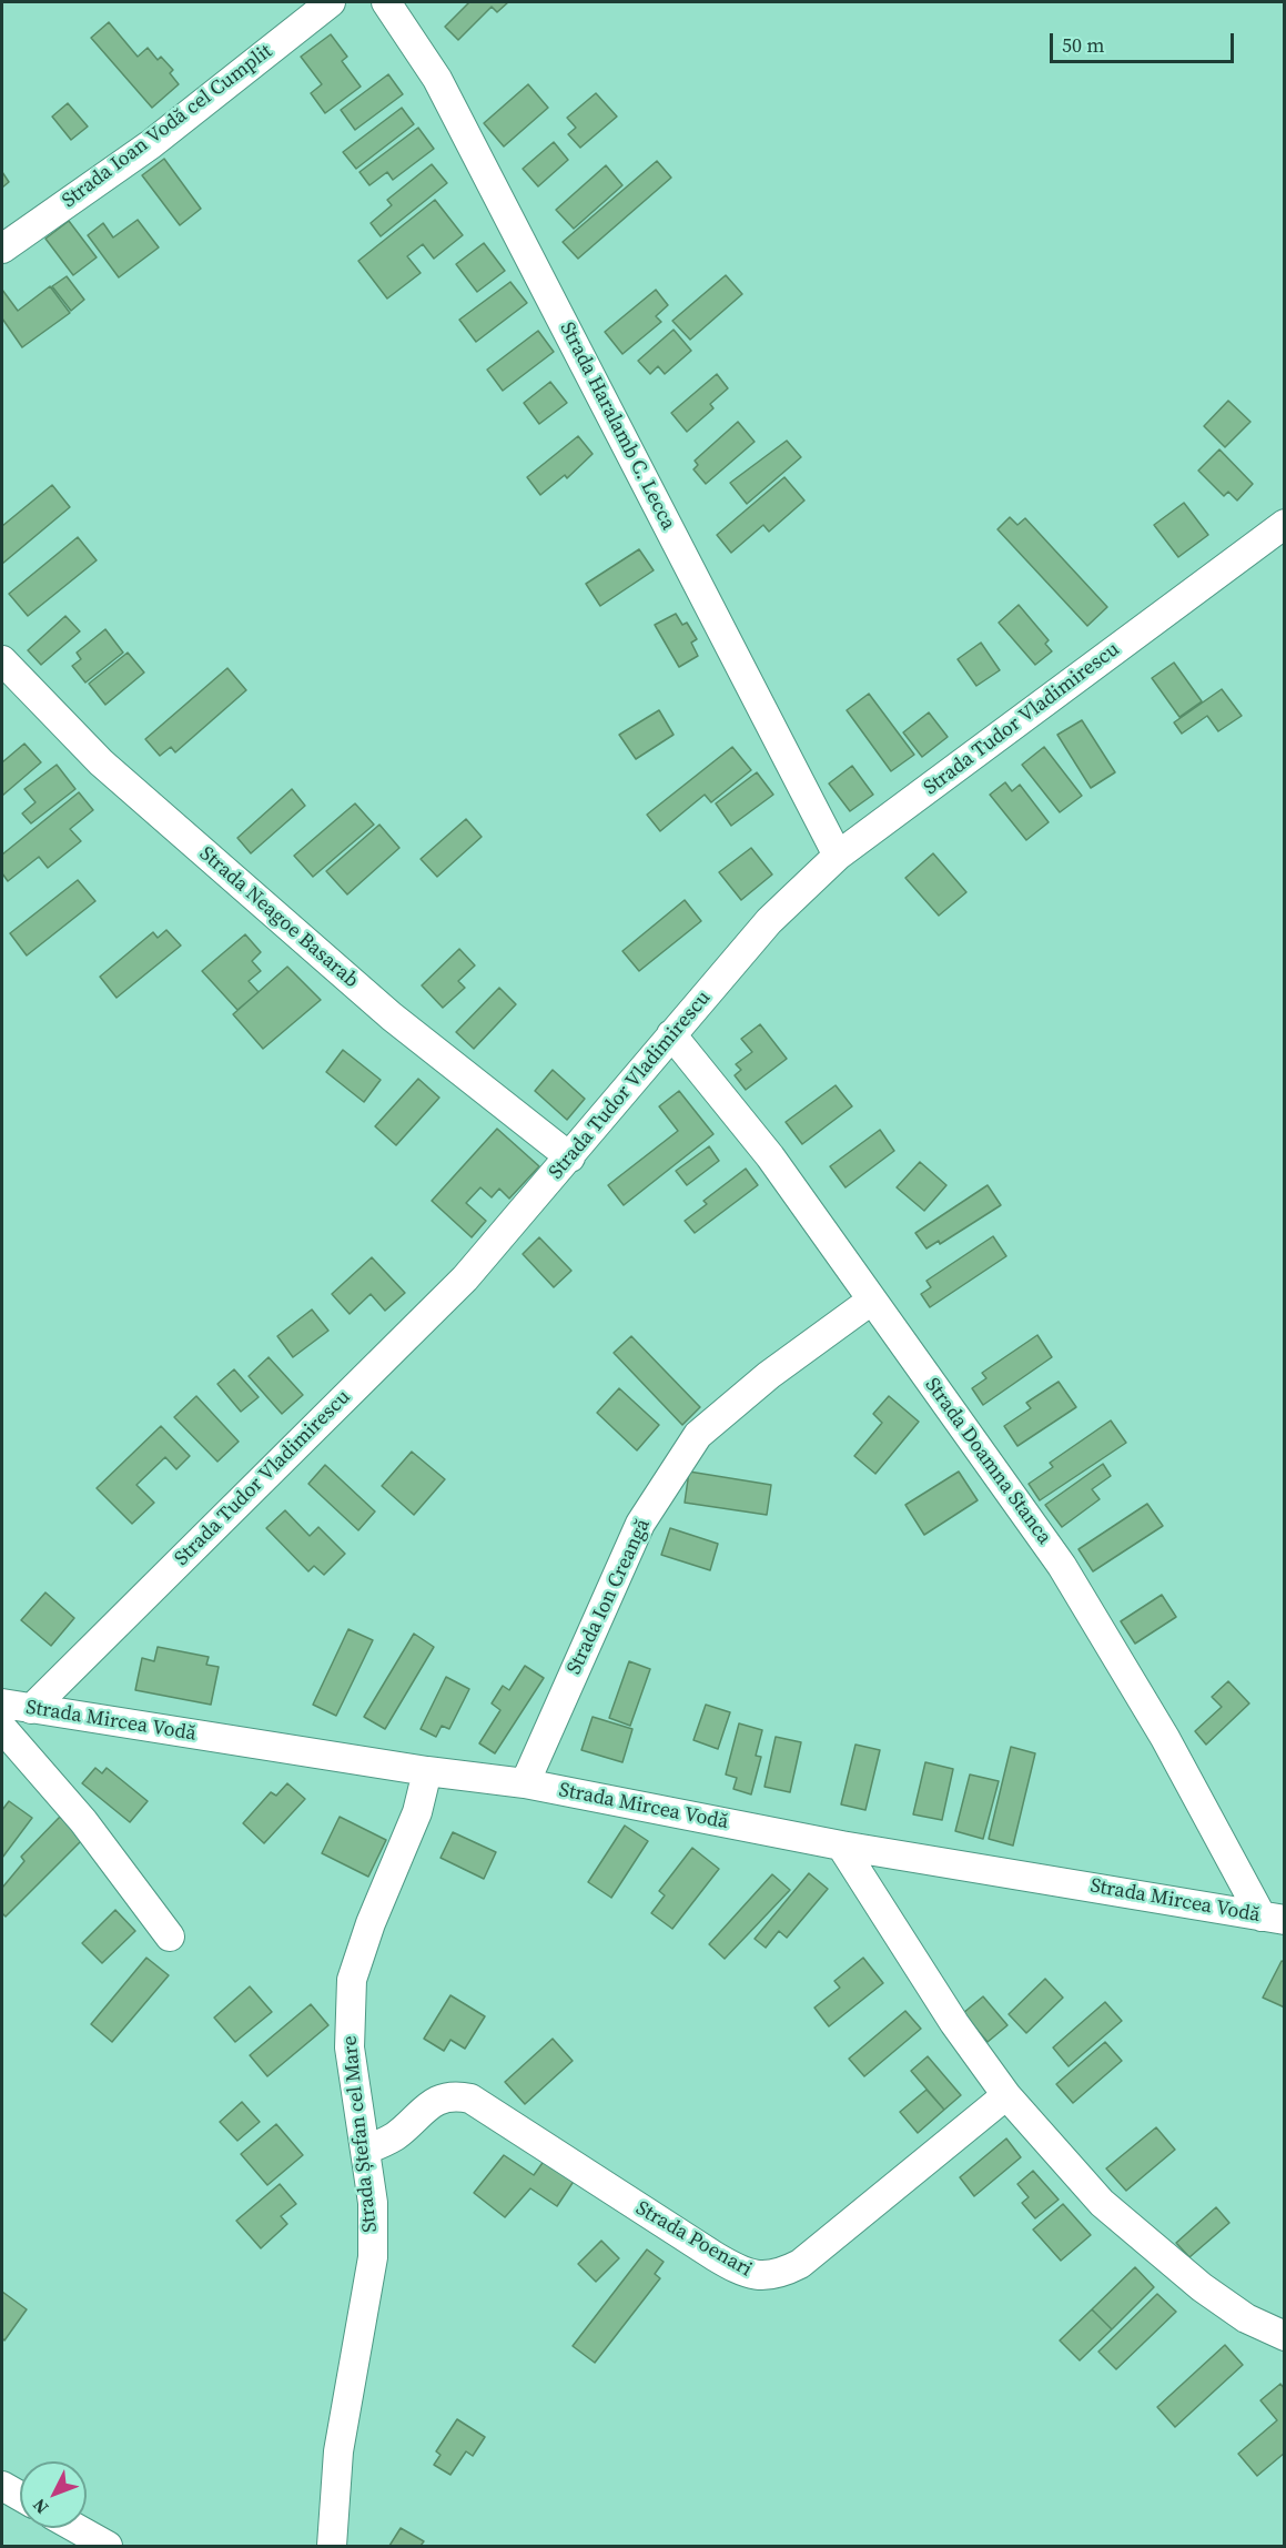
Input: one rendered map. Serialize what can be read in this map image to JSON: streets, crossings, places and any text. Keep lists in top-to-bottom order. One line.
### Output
{"streets":{"street":["Strada Ioan Vodă cel Cumplit","Strada Haralamb C. Lecca","Strada Tudor Vladimirescu","Strada Neagoe Basarab","Strada Doamna Stanca","Strada Ion Creangă","Strada Mircea Vodă","Strada Ștefan cel Mare","Strada Poenari"]},"crossings":[["Strada Haralamb C. Lecca","Strada Tudor Vladimirescu"],["Strada Tudor Vladimirescu","Strada Neagoe Basarab"],["Strada Tudor Vladimirescu","Strada Doamna Stanca"],["Strada Tudor Vladimirescu","Strada Mircea Vodă"],["Strada Doamna Stanca","Strada Ion Creangă"],["Strada Doamna Stanca","Strada Mircea Vodă"],["Strada Ion Creangă","Strada Mircea Vodă"],["Strada Mircea Vodă","Strada Ștefan cel Mare"],["Strada Ștefan cel Mare","Strada Poenari"]],"scale_bar":"50 m","north":"bottom left"}
